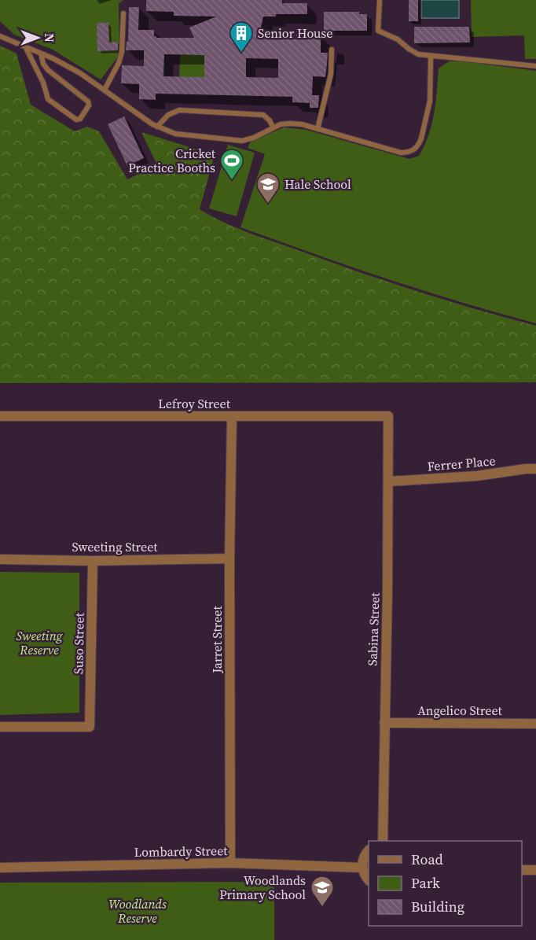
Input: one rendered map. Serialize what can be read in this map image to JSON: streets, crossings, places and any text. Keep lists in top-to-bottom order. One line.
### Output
{"streets":{"street":["Lefroy Street","Ferrer Place","Sweeting Street","Sabina Street","Jarret Street","Suso Street","Angelico Street","Lombardy Street"]},"crossings":[["Lefroy Street","Sabina Street"],["Lefroy Street","Jarret Street"],["Ferrer Place","Sabina Street"],["Sweeting Street","Jarret Street"],["Sweeting Street","Suso Street"],["Sabina Street","Angelico Street"],["Jarret Street","Lombardy Street"]],"parks":["Sweeting Reserve","Woodlands Reserve"],"places":{"building":["Senior House"],"sports":["Cricket Practice Booths"],"school or university":["Hale School","Woodlands Primary School"]},"legend":["Road","Park","Building"],"north":"right"}
